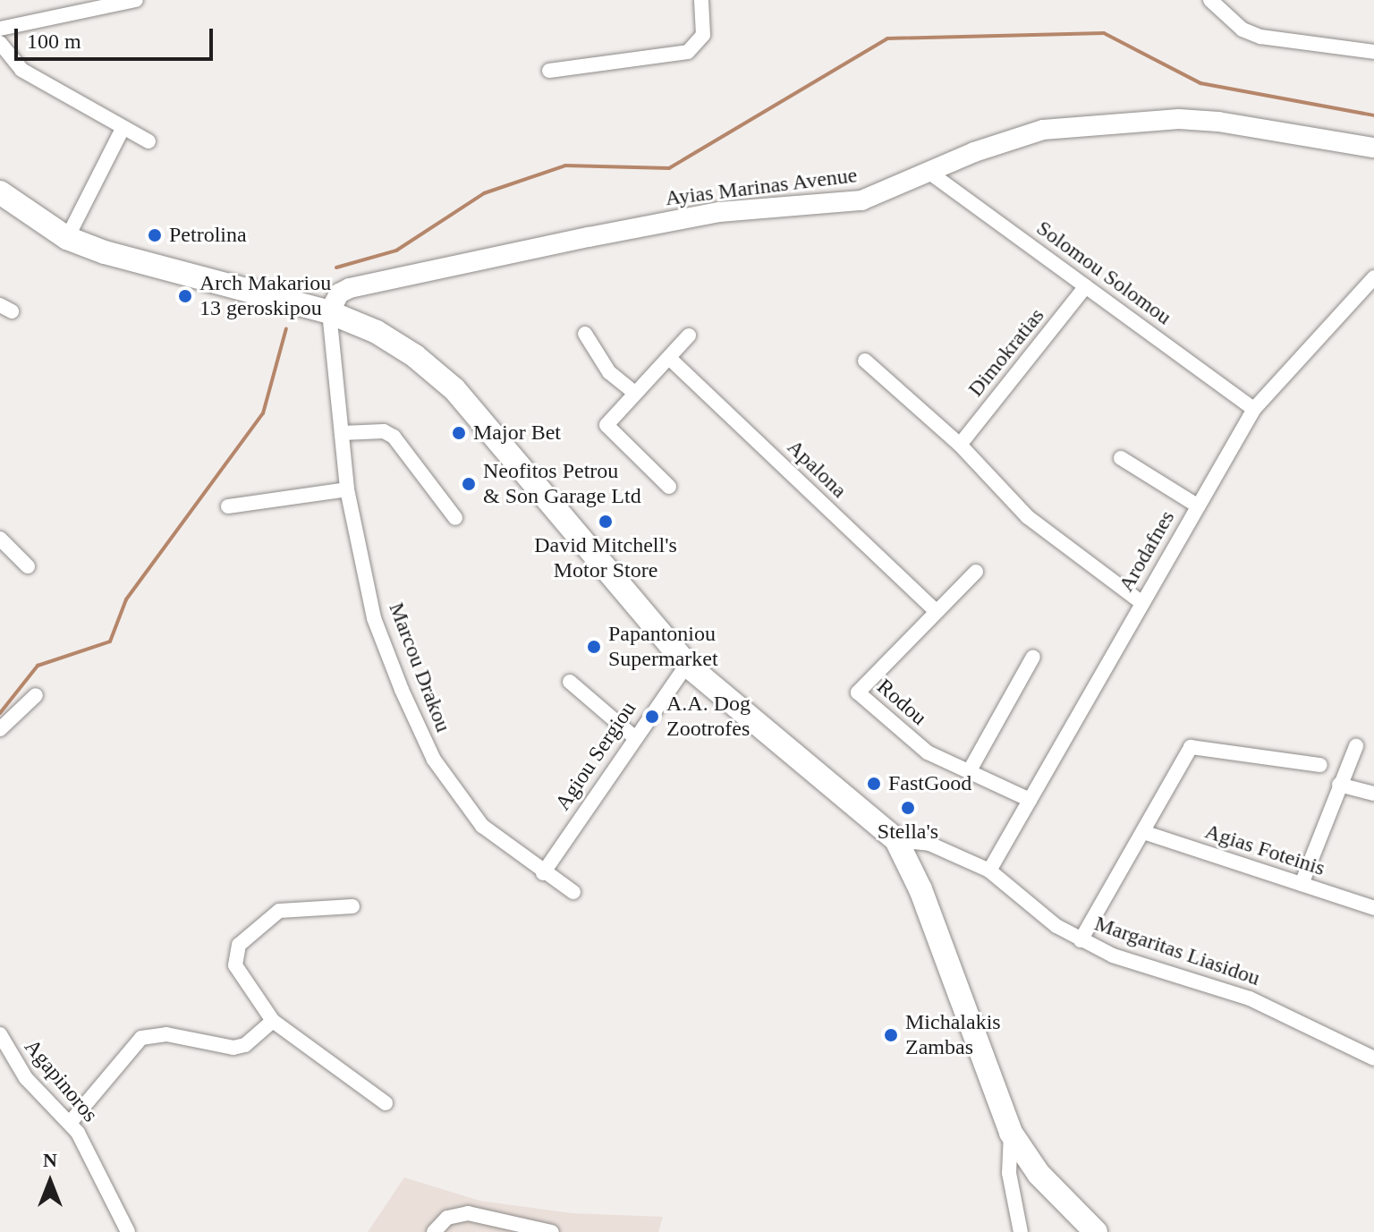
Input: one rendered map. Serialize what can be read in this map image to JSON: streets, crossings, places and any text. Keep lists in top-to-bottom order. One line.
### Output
{"streets":{"street":["Ayias Marinas Avenue","Solomou Solomou","Dimokratias","Apalona","Arodafnes","Marcou Drakou","Rodou","Agiou Sergiou","Agias Foteinis","Margaritas Liasidou","Agapinoros"]},"crossings":[["Ayias Marinas Avenue","Solomou Solomou"],["Ayias Marinas Avenue","Marcou Drakou"],["Solomou Solomou","Dimokratias"],["Solomou Solomou","Arodafnes"],["Apalona","Rodou"],["Arodafnes","Rodou"],["Arodafnes","Margaritas Liasidou"],["Marcou Drakou","Agiou Sergiou"]],"places":["Petrolina","Arch Makariou 13 geroskipou","Major Bet","Neofitos Petrou & Son Garage Ltd","David Mitchell's Motor Store","Papantoniou Supermarket","A.A. Dog Zootrofes","FastGood","Stella's","Michalakis Zambas"],"scale_bar":"100 m","north":"top"}
